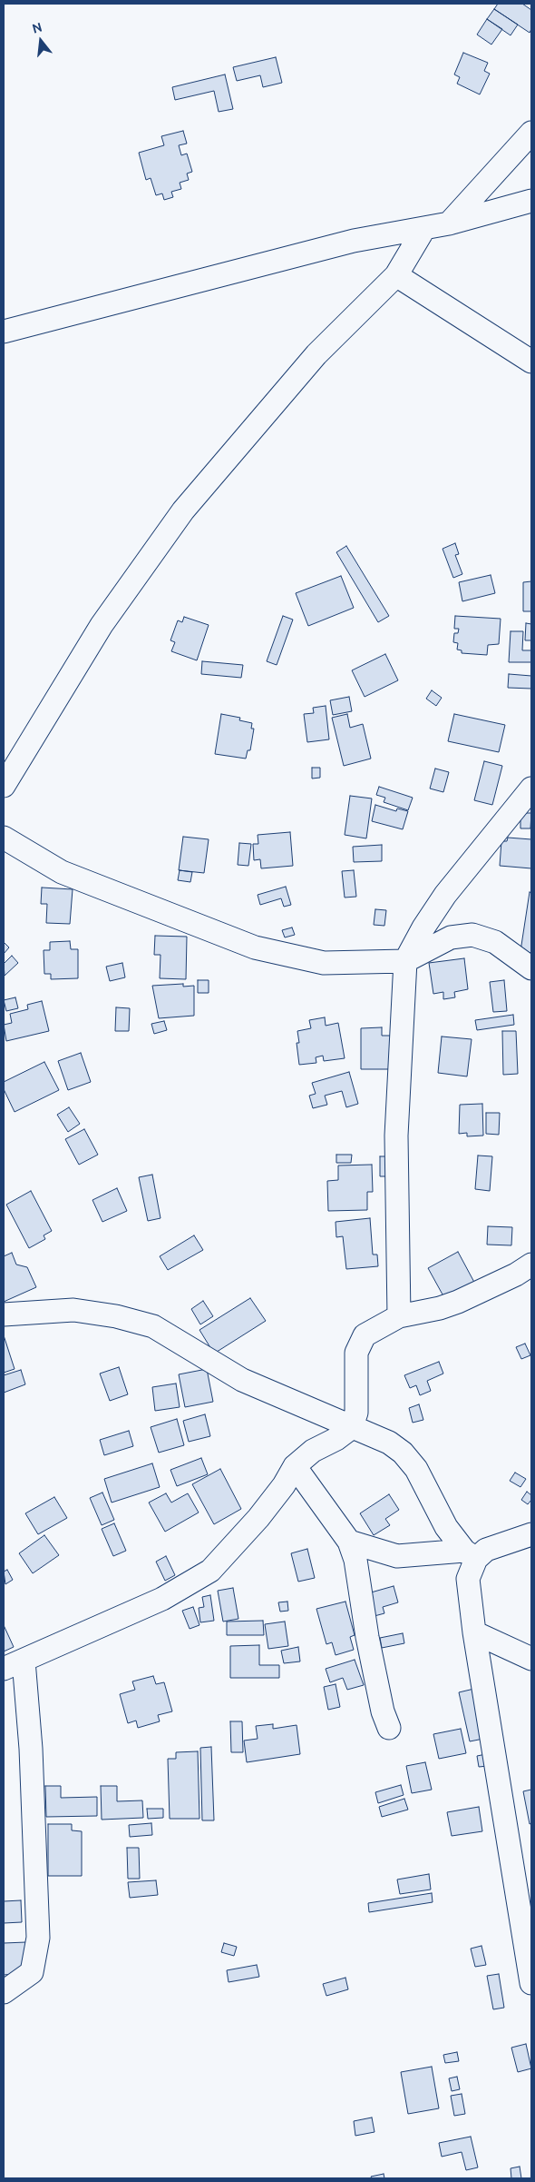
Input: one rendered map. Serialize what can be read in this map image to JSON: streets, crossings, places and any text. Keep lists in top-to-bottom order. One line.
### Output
{"north":"top"}
